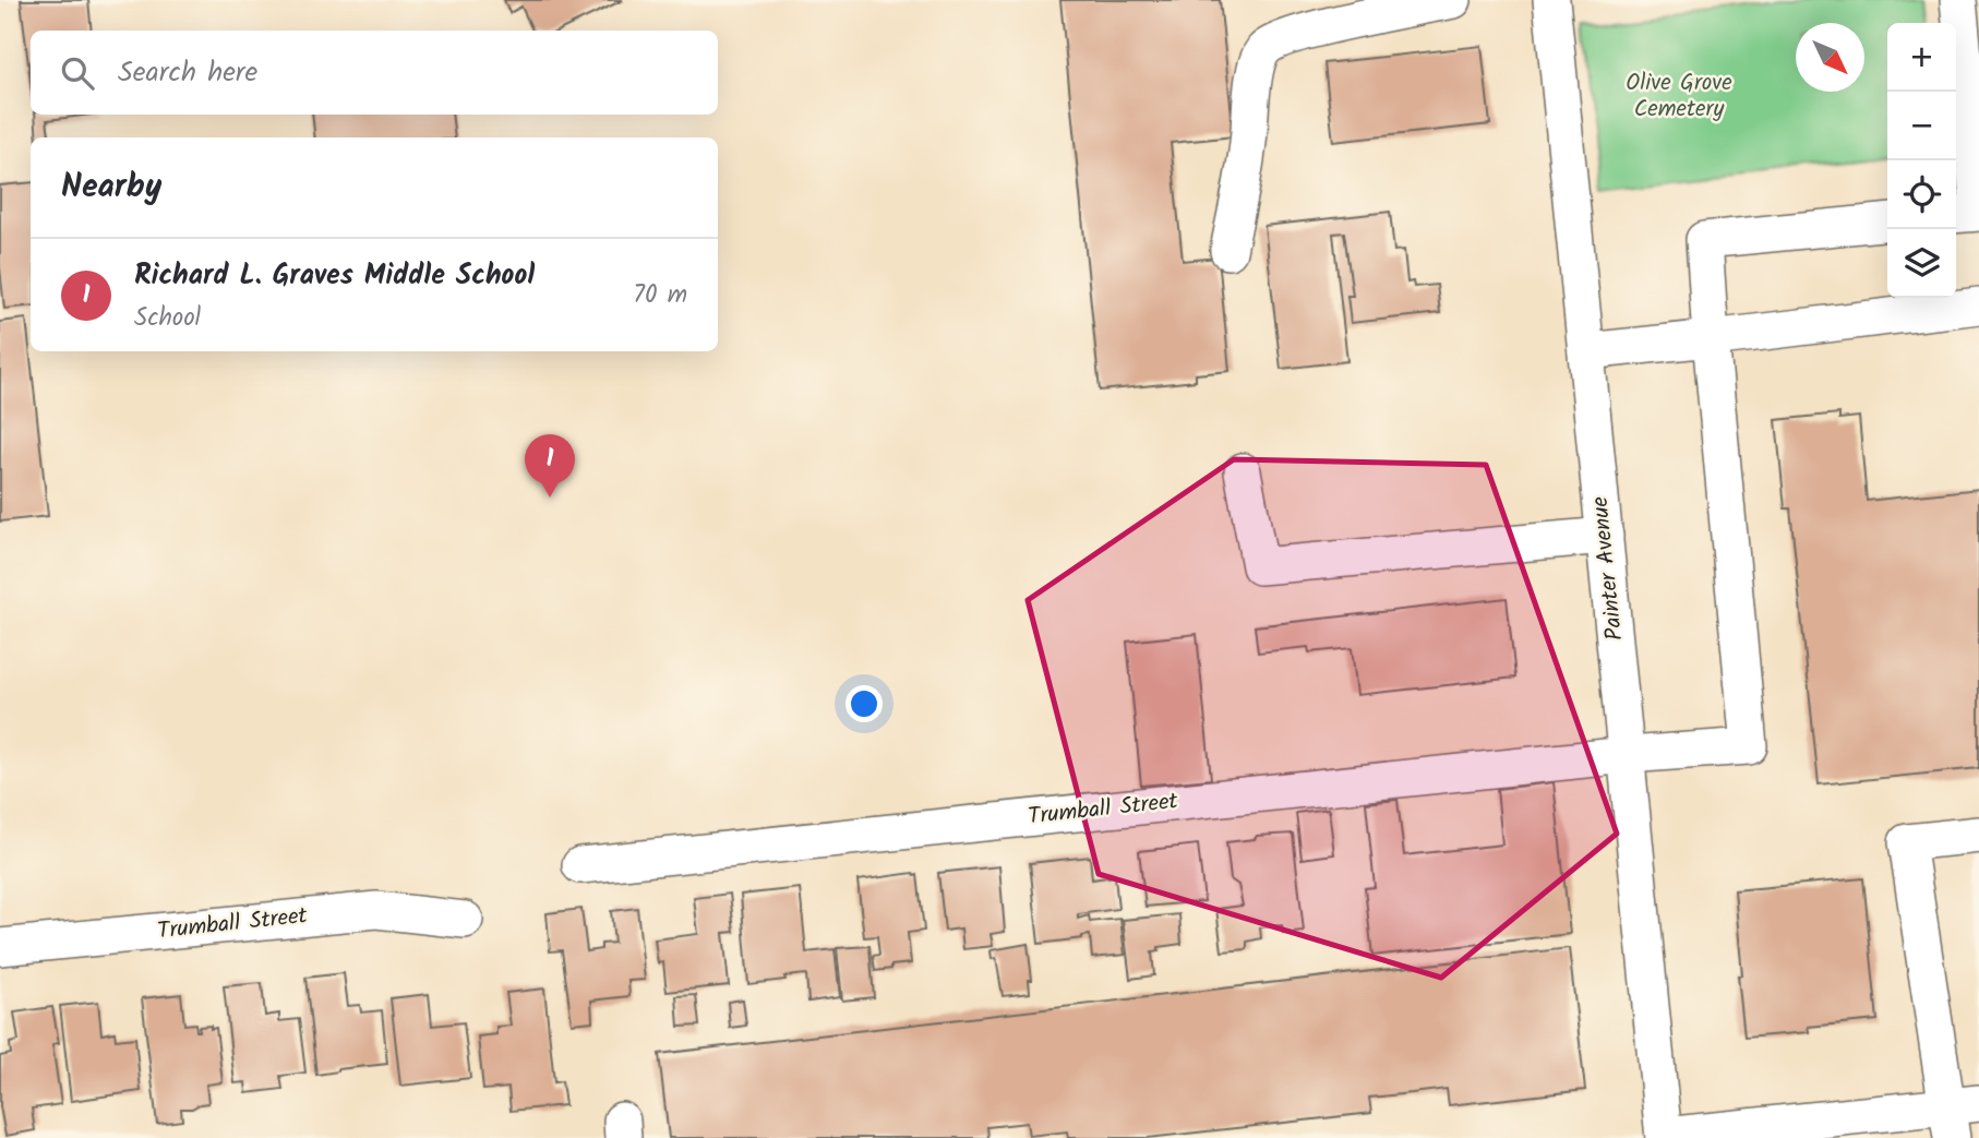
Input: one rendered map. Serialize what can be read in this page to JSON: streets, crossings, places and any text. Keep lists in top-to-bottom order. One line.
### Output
{"streets":{"street":["Painter Avenue","Trumball Street"]},"crossings":[["Painter Avenue","Trumball Street"]],"parks":["Olive Grove Cemetery"],"north":"bottom right","page":{"map_buttons":["+","−"],"search":"Search here","heading":"Nearby","list":[{"mark":"1","name":"Richard L. Graves Middle School","note":"School","value":"70 m"}],"pins":"1"}}
